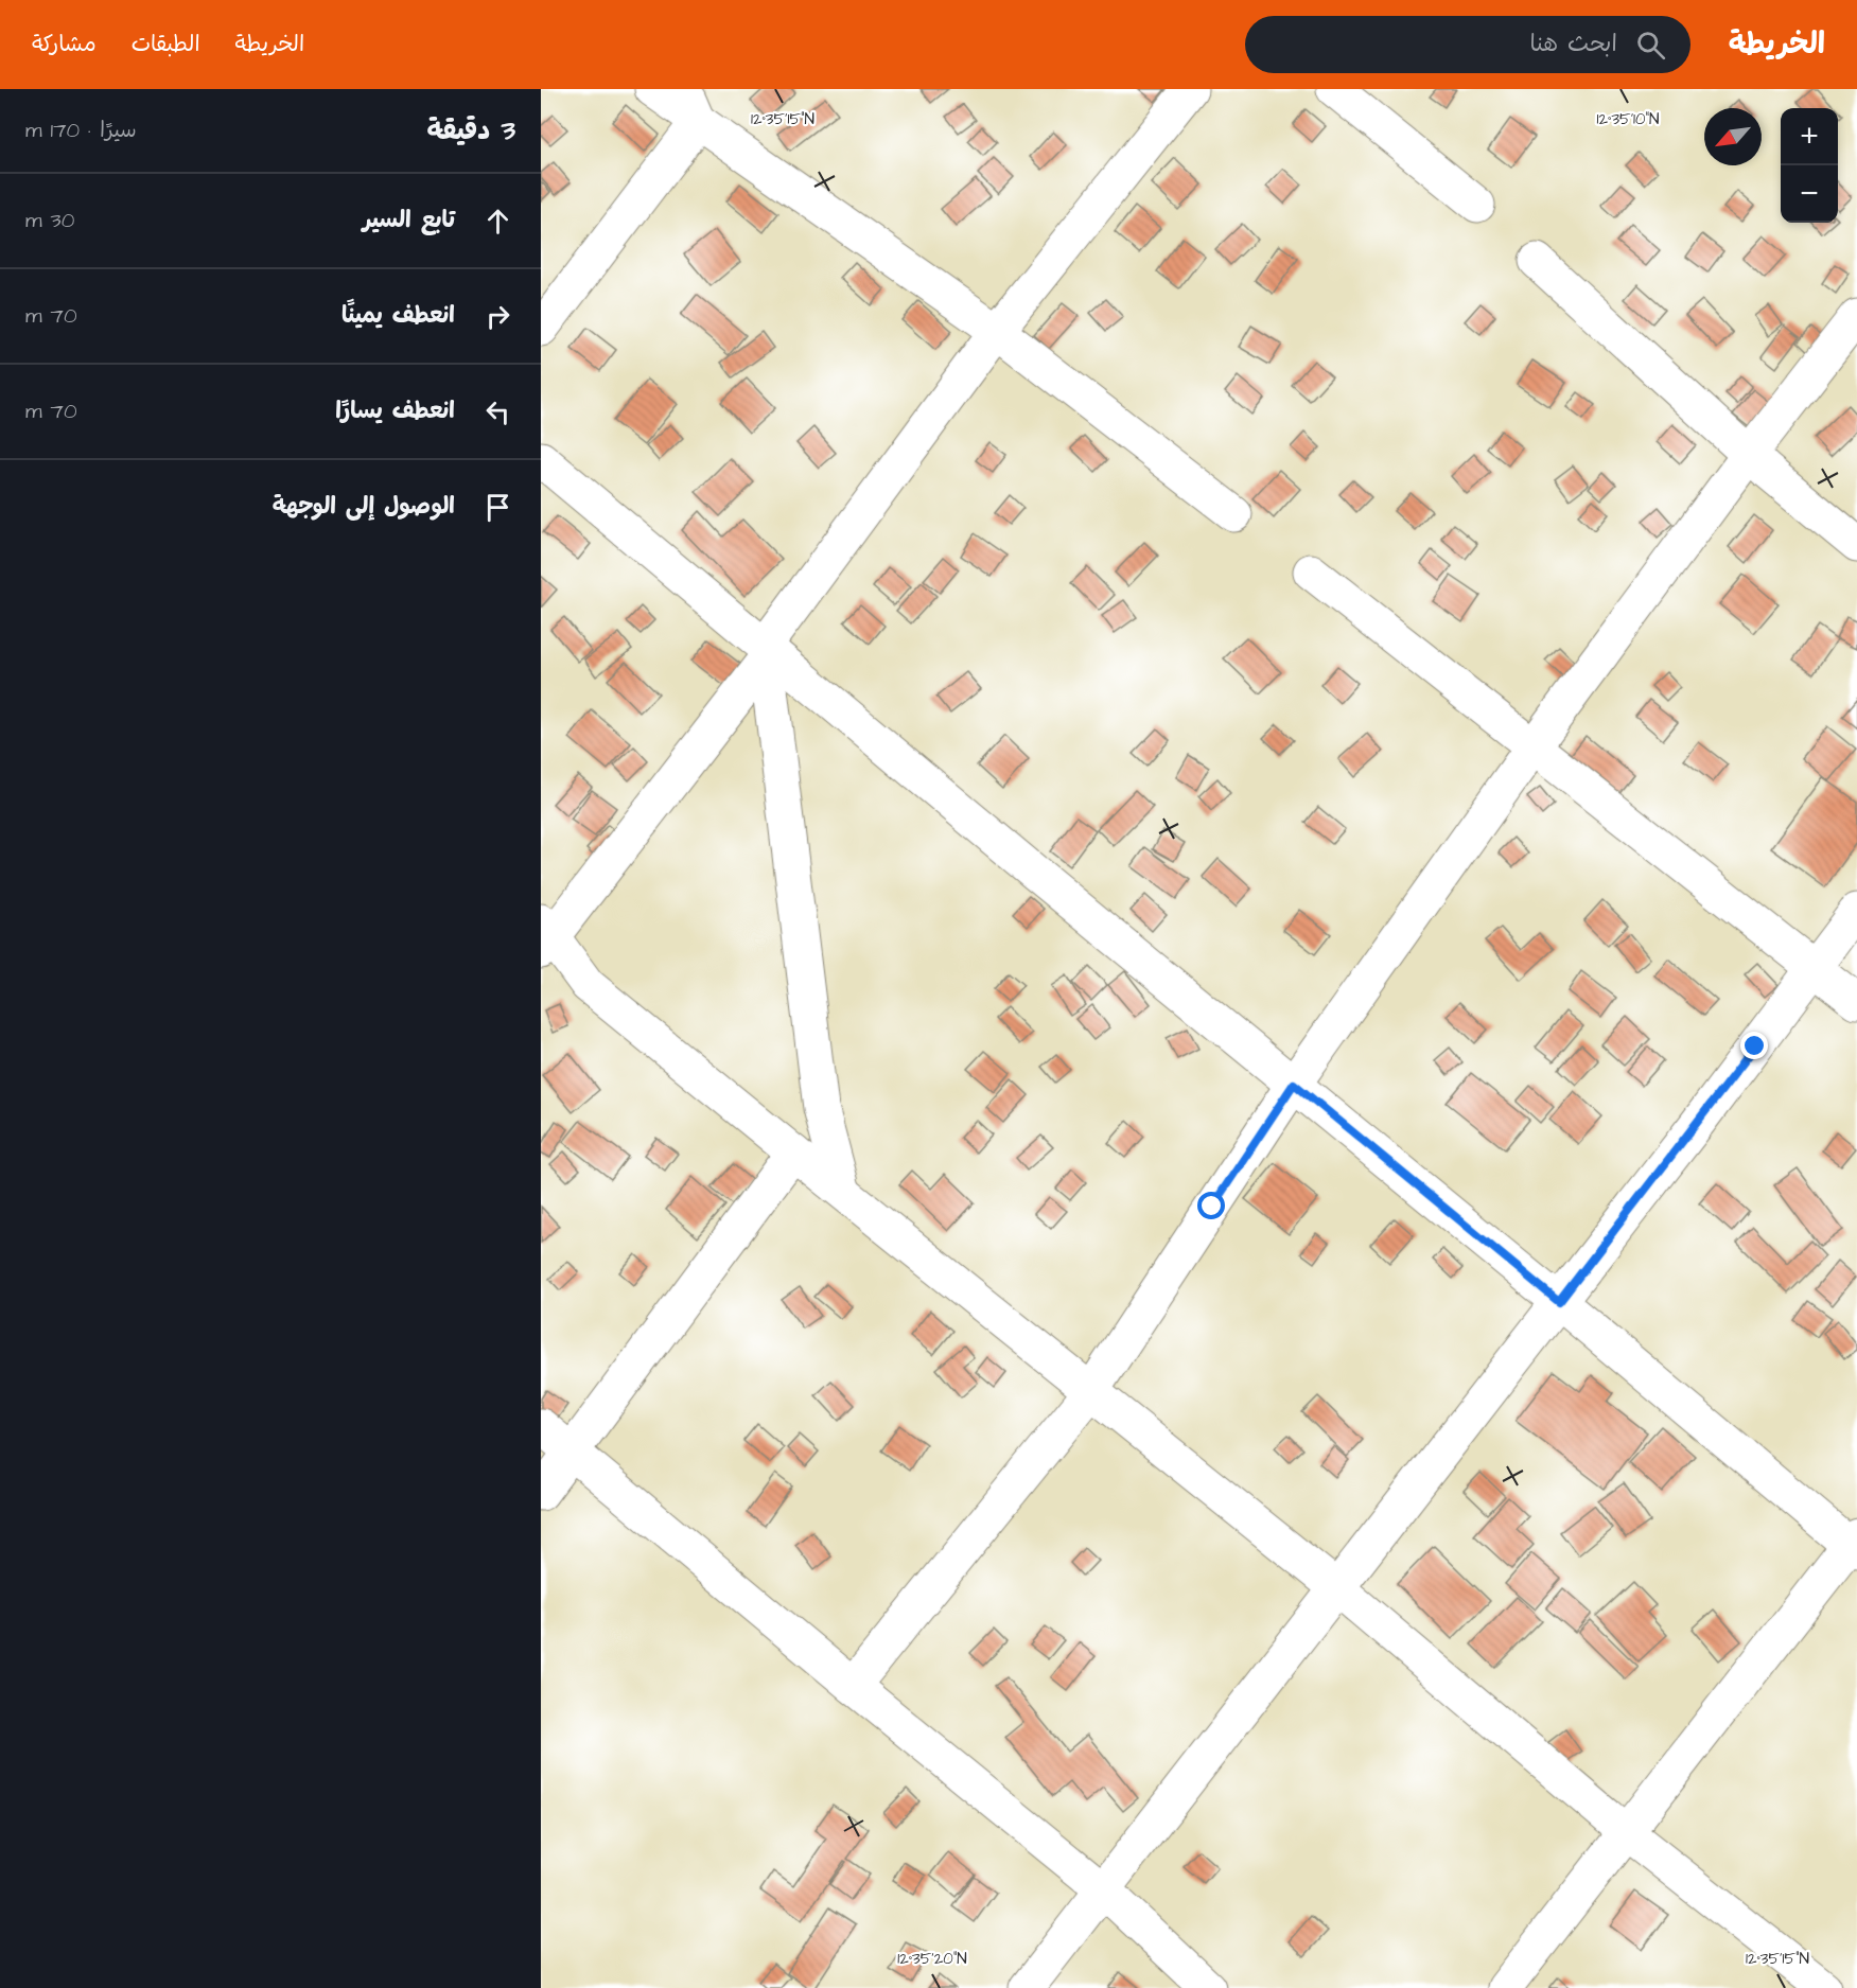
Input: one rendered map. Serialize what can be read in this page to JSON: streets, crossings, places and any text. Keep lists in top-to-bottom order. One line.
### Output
{"north":"bottom left","page":{"header":"الخريطة","search":"ابحث هنا","nav":["الخريطة","الطبقات","مشاركة"],"heading":["3 دقيقة","سيرًا · 170 m"],"map_buttons":["+","−"],"list":[["تابع السير","30 m"],["انعطف يمينًا","70 m"],["انعطف يسارًا","70 m"],"الوصول إلى الوجهة"]},"coordinates":["12°35'15\"N","12°35'10\"N","12°35'20\"N"]}
